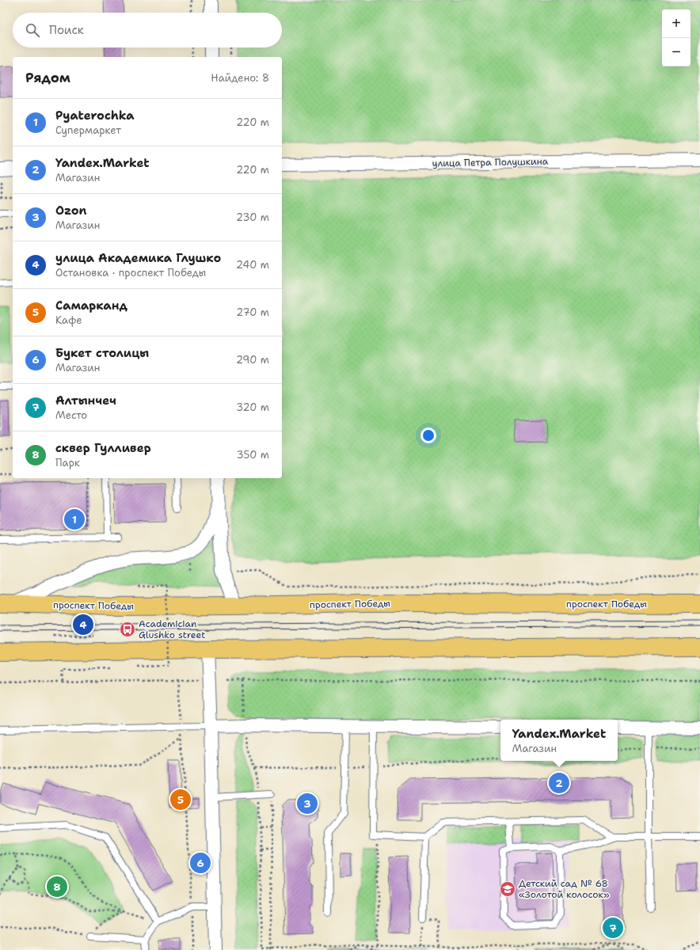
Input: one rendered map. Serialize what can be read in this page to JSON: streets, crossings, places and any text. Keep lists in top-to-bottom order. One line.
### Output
{"streets":{"main road":["проспект Победы"],"street":["улица Петра Полушкина"]},"places":{"bus stop":["Academician Glushko street"],"school or university":["Детский сад № 68 «Золотой колосок»"]},"page":{"map_buttons":["+","−"],"search":"Поиск","heading":["Рядом","Найдено: 8"],"list":[{"mark":"1","name":"Pyaterochka","note":"Супермаркет","value":"220 m"},{"mark":"2","name":"Yandex.Market","note":"Магазин","value":"220 m"},{"mark":"3","name":"Ozon","note":"Магазин","value":"230 m"},{"mark":"4","name":"улица Академика Глушко","note":"Остановка · проспект Победы","value":"240 m"},{"mark":"5","name":"Самарканд","note":"Кафе","value":"270 m"},{"mark":"6","name":"Букет столицы","note":"Магазин","value":"290 m"},{"mark":"7","name":"Алтынчеч","note":"Место","value":"320 m"},{"mark":"8","name":"сквер Гулливер","note":"Парк","value":"350 m"}],"pins":["1","4","2","5","3","6","8","7"],"popup":["Yandex.Market","Магазин"]}}
